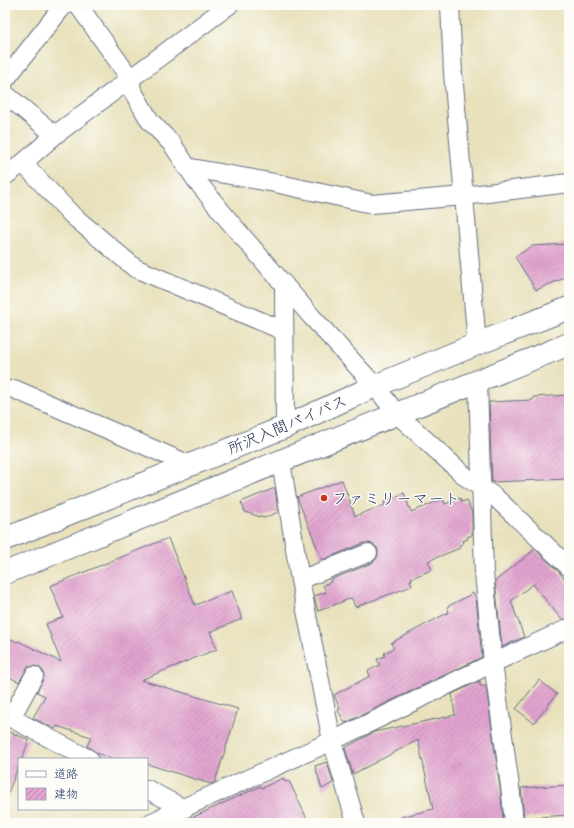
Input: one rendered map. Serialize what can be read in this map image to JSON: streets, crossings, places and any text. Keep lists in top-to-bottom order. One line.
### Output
{"streets":{"highway":["所沢入間バイパス"]},"places":["ファミリーマート"],"legend":["道路","建物"]}
